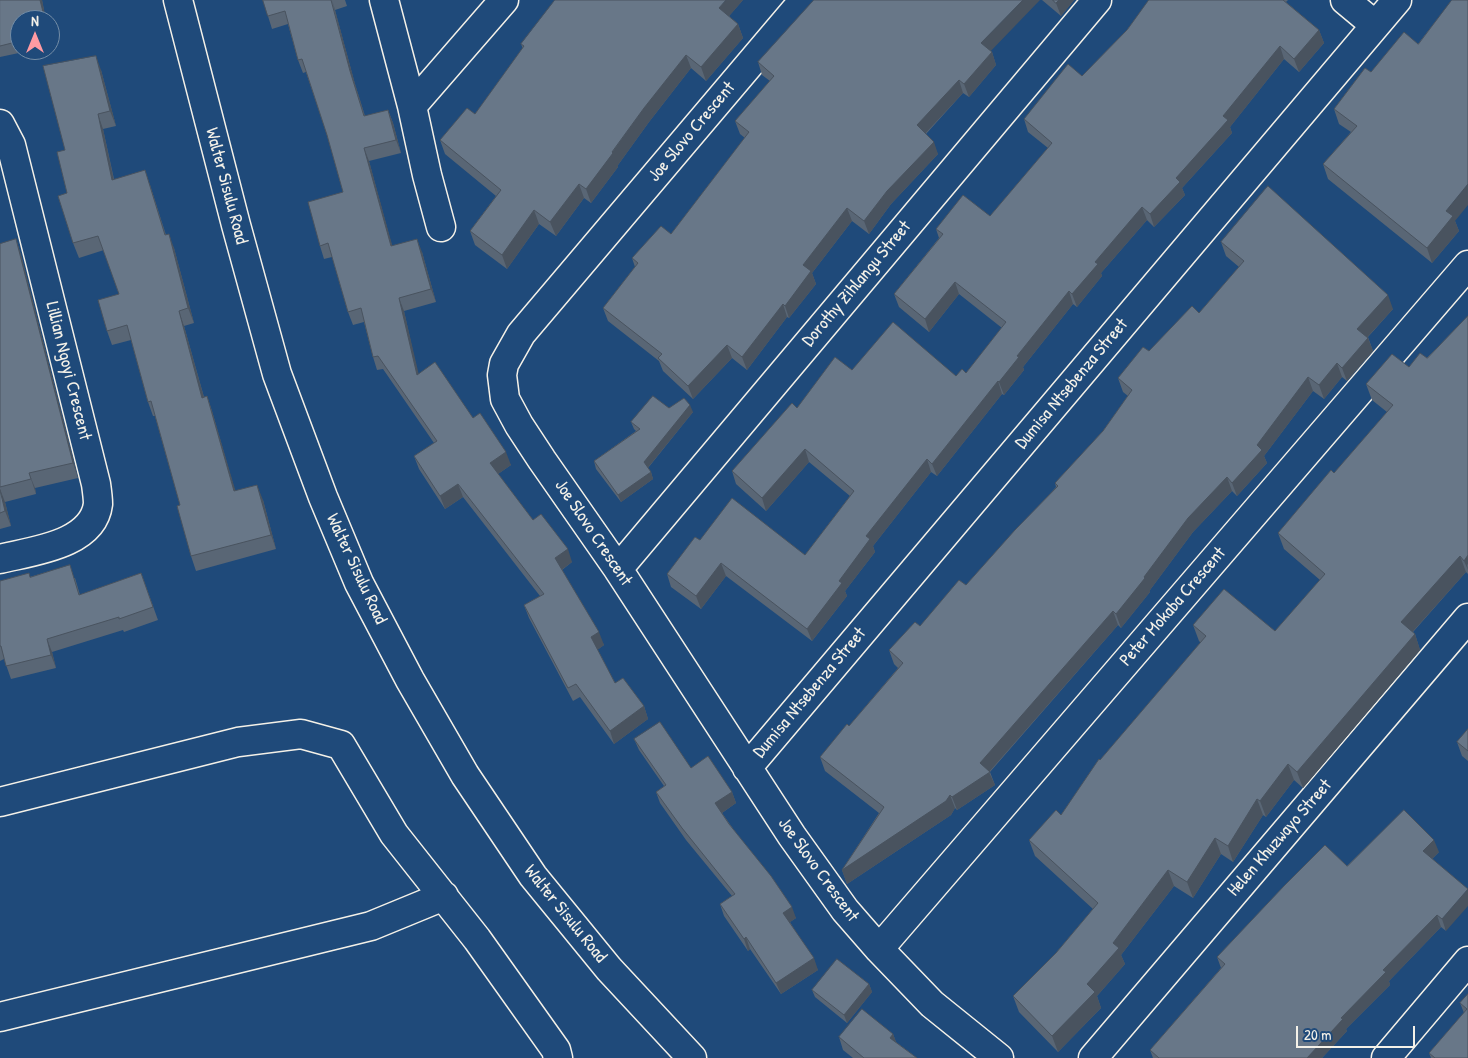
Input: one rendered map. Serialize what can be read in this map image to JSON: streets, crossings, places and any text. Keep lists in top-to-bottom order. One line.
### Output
{"streets":{"street":["Joe Slovo Crescent","Walter Sisulu Road","Dorothy Zihlangu Street","Lillian Ngoyi Crescent","Dumisa Ntsebenza Street","Peter Mokaba Crescent","Helen Khuzwayo Street"]},"crossings":[["Joe Slovo Crescent","Dorothy Zihlangu Street"],["Joe Slovo Crescent","Dumisa Ntsebenza Street"],["Joe Slovo Crescent","Peter Mokaba Crescent"]],"scale_bar":"20 m","north":"top"}
